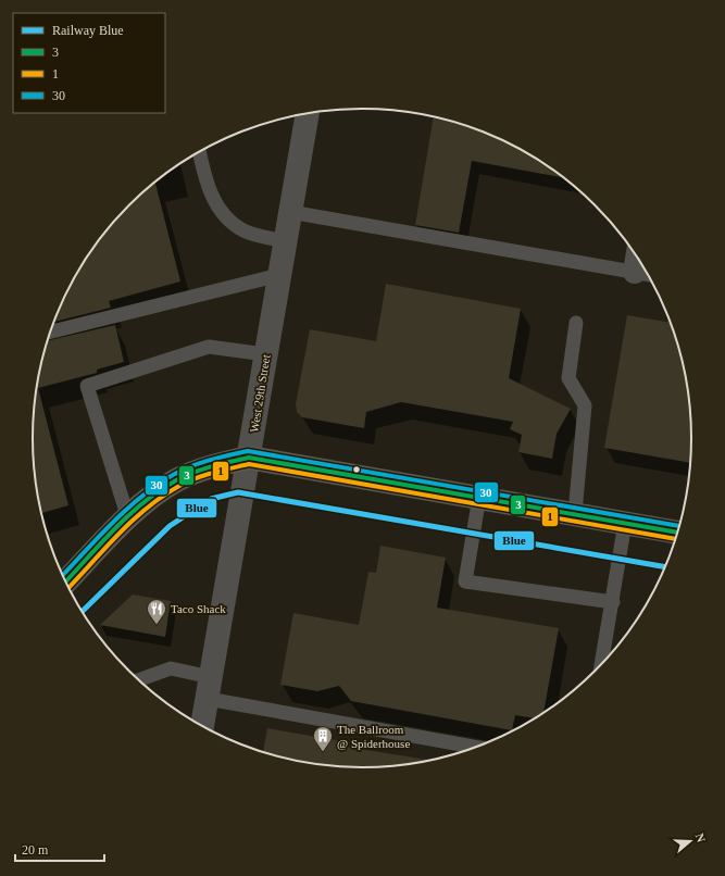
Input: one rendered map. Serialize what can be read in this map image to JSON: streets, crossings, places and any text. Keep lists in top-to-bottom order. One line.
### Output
{"streets":{"street":["West 29th Street"]},"places":{"restaurant":["Taco Shack"],"building":["The Ballroom @ Spiderhouse"]},"lines":["transit line 30","transit line 3","transit line 1","rail line Blue"],"legend":["Railway Blue","3","1","30"],"scale_bar":"20 m","north":"right"}
